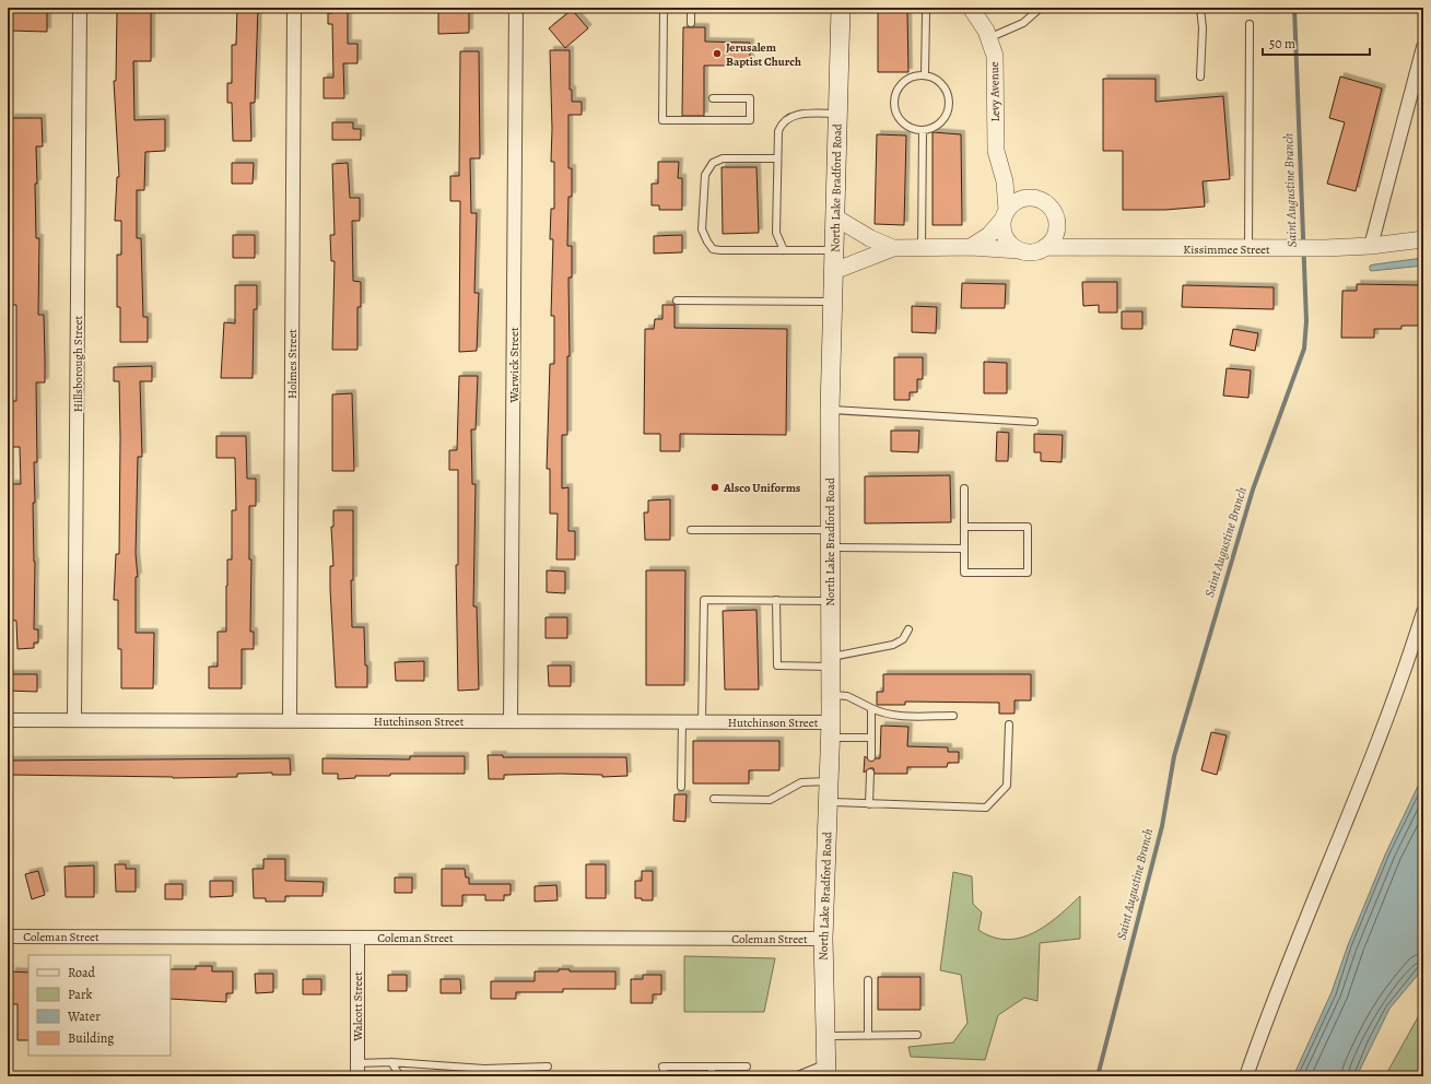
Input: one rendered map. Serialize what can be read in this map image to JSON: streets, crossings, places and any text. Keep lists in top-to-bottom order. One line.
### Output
{"streets":{"main road":["North Lake Bradford Road"],"street":["Levy Avenue","Kissimmee Street","Hillsborough Street","Holmes Street","Warwick Street","Hutchinson Street","Coleman Street","Walcott Street"]},"crossings":[["Levy Avenue","Kissimmee Street"],["North Lake Bradford Road","Hutchinson Street"],["North Lake Bradford Road","Coleman Street"],["Hillsborough Street","Hutchinson Street"],["Holmes Street","Hutchinson Street"],["Warwick Street","Hutchinson Street"],["Coleman Street","Walcott Street"]],"water":["Saint Augustine Branch"],"places":["Jerusalem Baptist Church","Alsco Uniforms"],"legend":["Road","Park","Water","Building"],"scale_bar":"50 m"}
